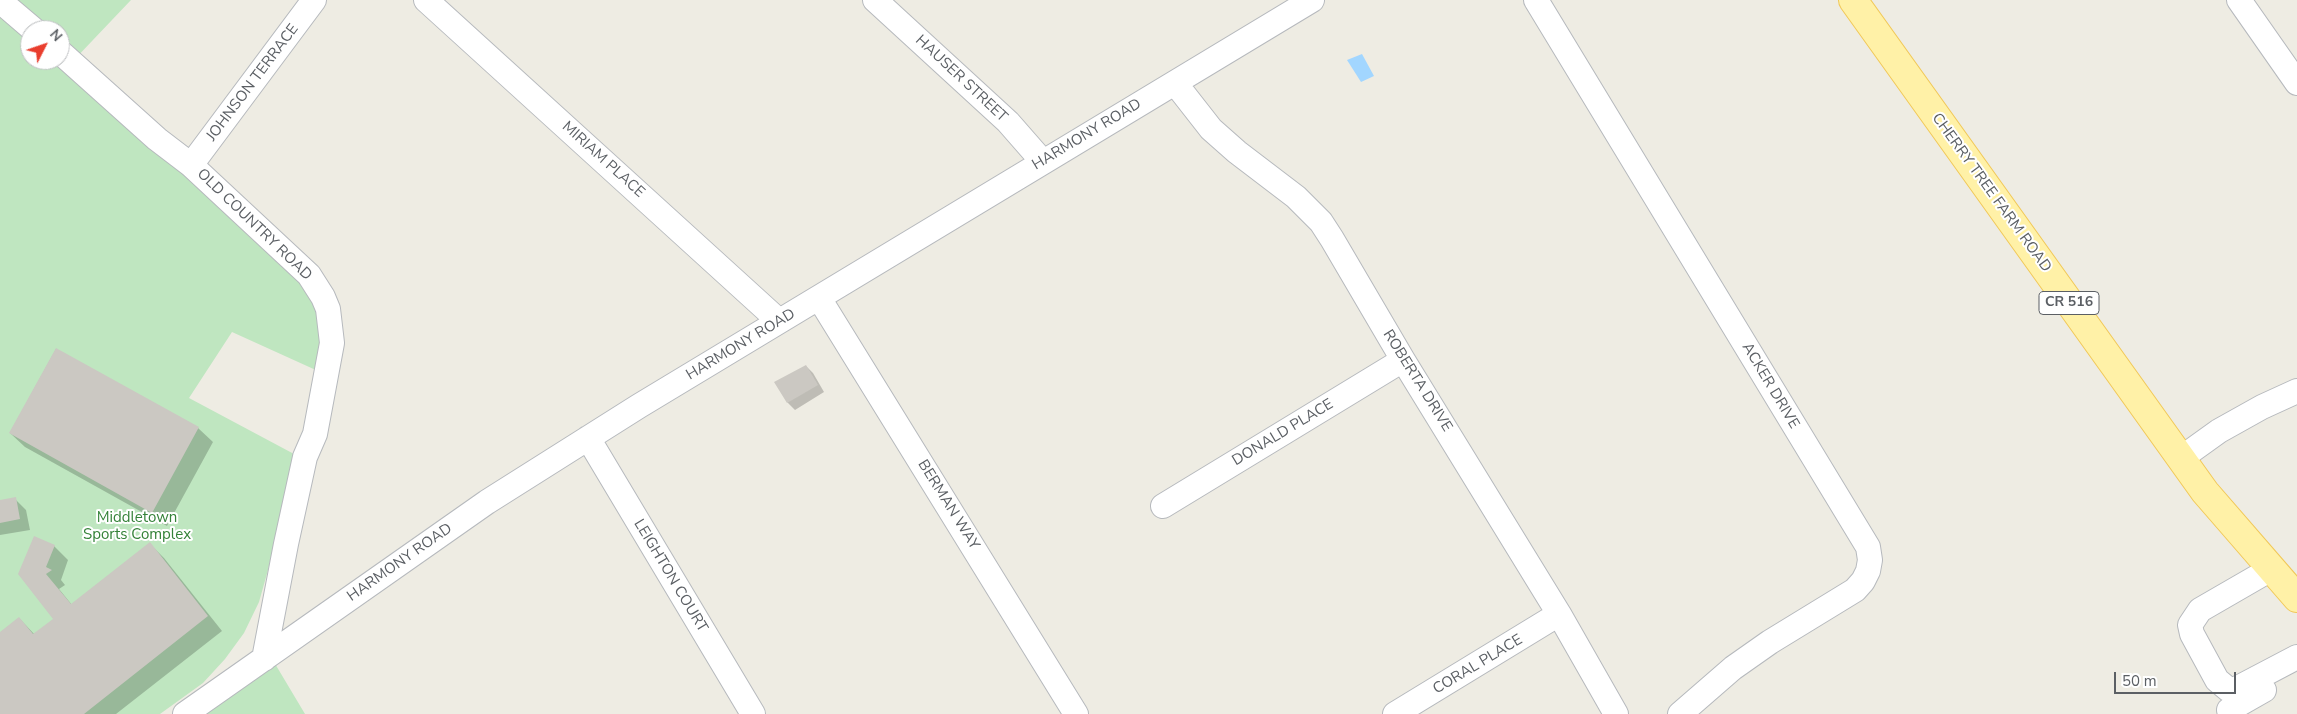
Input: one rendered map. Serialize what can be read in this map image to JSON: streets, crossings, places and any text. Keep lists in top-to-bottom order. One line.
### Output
{"streets":{"main road":["CHERRY TREE FARM ROAD","CR 516"],"street":["HAUSER STREET","JOHNSON TERRACE","HARMONY ROAD","MIRIAM PLACE","OLD COUNTRY ROAD","ROBERTA DRIVE","ACKER DRIVE","DONALD PLACE","BERMAN WAY","LEIGHTON COURT","CORAL PLACE"]},"crossings":[["HAUSER STREET","HARMONY ROAD"],["JOHNSON TERRACE","OLD COUNTRY ROAD"],["HARMONY ROAD","MIRIAM PLACE"],["HARMONY ROAD","OLD COUNTRY ROAD"],["HARMONY ROAD","ROBERTA DRIVE"],["HARMONY ROAD","BERMAN WAY"],["HARMONY ROAD","LEIGHTON COURT"],["ROBERTA DRIVE","DONALD PLACE"],["ROBERTA DRIVE","CORAL PLACE"]],"parks":["Middletown Sports Complex"],"scale_bar":"50 m","north":"top right"}
